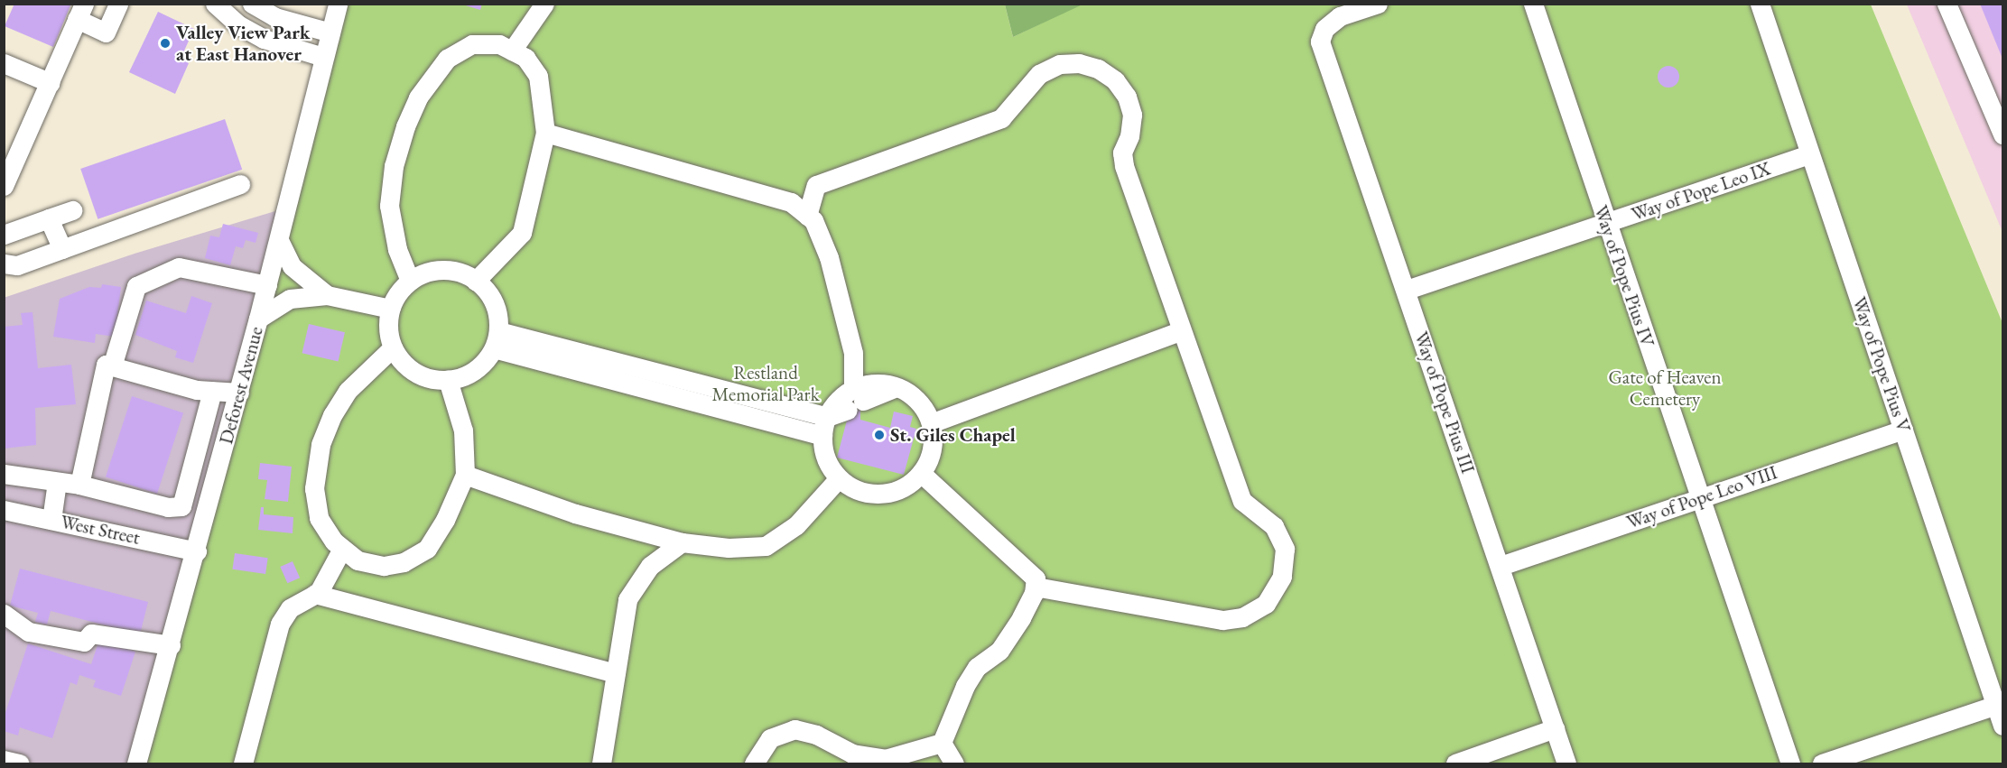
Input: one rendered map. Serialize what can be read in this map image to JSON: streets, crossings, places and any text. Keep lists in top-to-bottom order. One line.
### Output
{"streets":{"street":["Way of Pope Leo IX","Way of Pope Pius IV","Way of Pope Pius V","Deforest Avenue","Way of Pope Pius III","Way of Pope Leo VIII","West Street"]},"crossings":[["Way of Pope Leo IX","Way of Pope Pius IV"],["Way of Pope Leo IX","Way of Pope Pius V"],["Way of Pope Leo IX","Way of Pope Pius III"],["Way of Pope Pius IV","Way of Pope Leo VIII"],["Way of Pope Pius V","Way of Pope Leo VIII"],["Deforest Avenue","West Street"],["Way of Pope Pius III","Way of Pope Leo VIII"]],"parks":["Restland Memorial Park","Gate of Heaven Cemetery"],"places":["Valley View Park at East Hanover","St. Giles Chapel"]}
